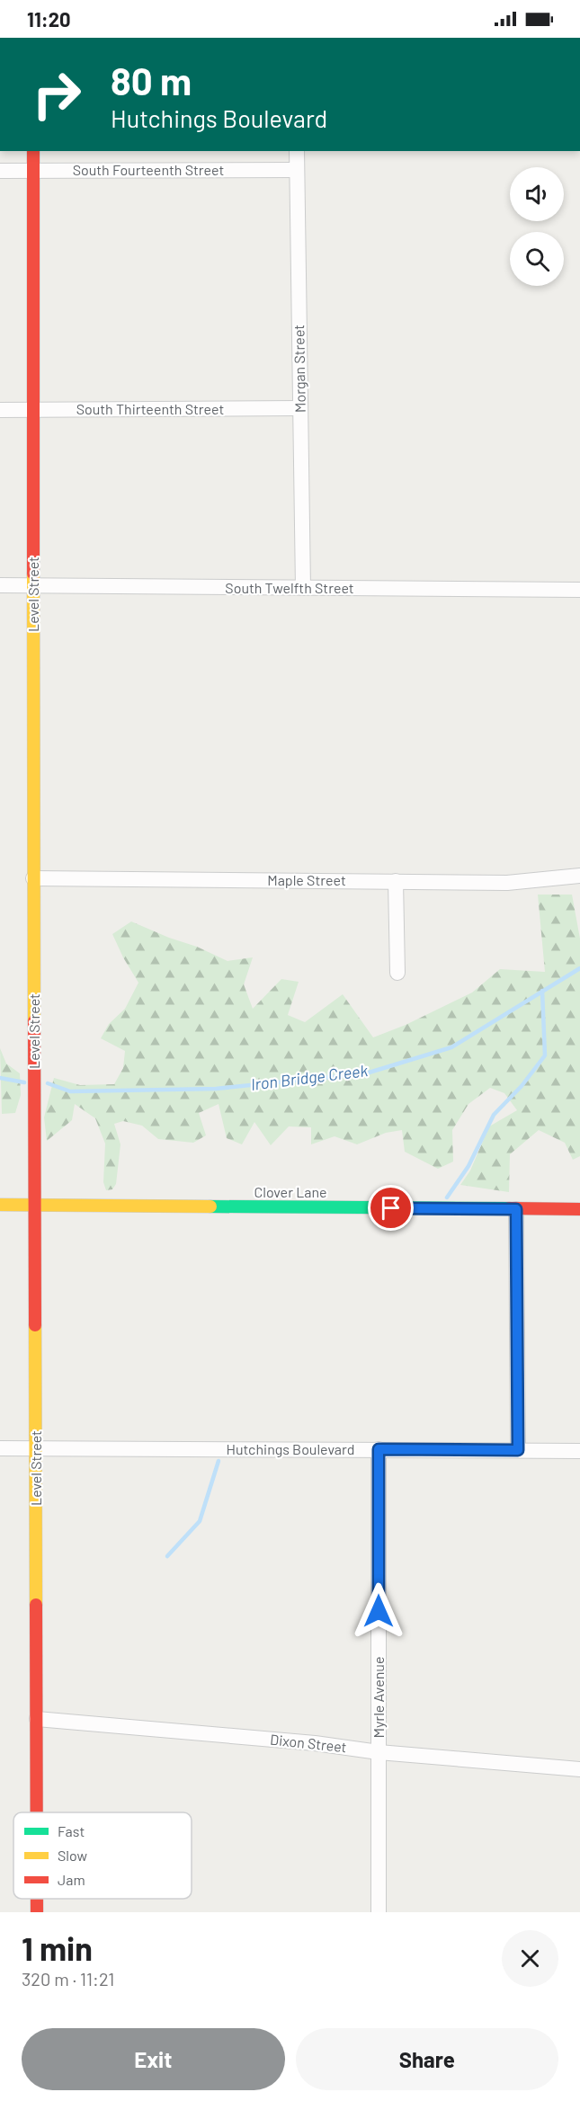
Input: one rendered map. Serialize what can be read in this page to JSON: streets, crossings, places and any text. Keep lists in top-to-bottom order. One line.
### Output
{"streets":{"street":["South Fourteenth Street","Morgan Street","South Thirteenth Street","South Twelfth Street","Level Street","Maple Street","Clover Lane","Hutchings Boulevard","Myrle Avenue","Dixon Street"]},"crossings":[["South Fourteenth Street","Morgan Street"],["South Fourteenth Street","Level Street"],["Morgan Street","South Thirteenth Street"],["Morgan Street","South Twelfth Street"],["South Thirteenth Street","Level Street"],["South Twelfth Street","Level Street"],["Level Street","Maple Street"],["Level Street","Clover Lane"],["Level Street","Hutchings Boulevard"],["Level Street","Dixon Street"],["Hutchings Boulevard","Myrle Avenue"],["Myrle Avenue","Dixon Street"]],"water":["Iron Bridge Creek"],"legend":["Fast","Slow","Jam"],"page":{"status":"11:20","turn":["80 m","Hutchings Boulevard"],"heading":["1 min","320 m · 11:21"],"buttons":["Exit","Share"]}}
